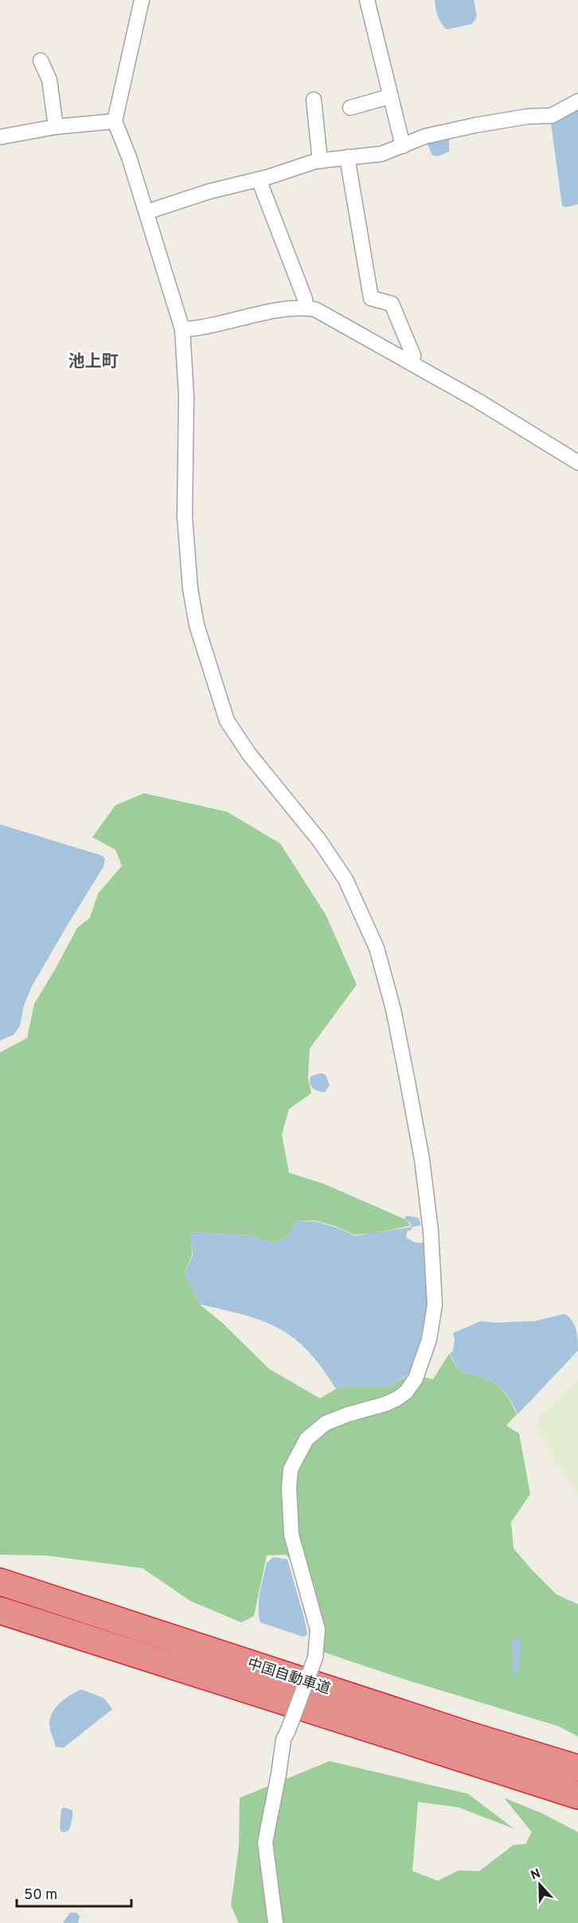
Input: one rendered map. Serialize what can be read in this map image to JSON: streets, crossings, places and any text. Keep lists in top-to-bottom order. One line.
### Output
{"streets":{"highway":["中国自動車道"]},"districts":["池上町"],"scale_bar":"50 m","north":"top"}
